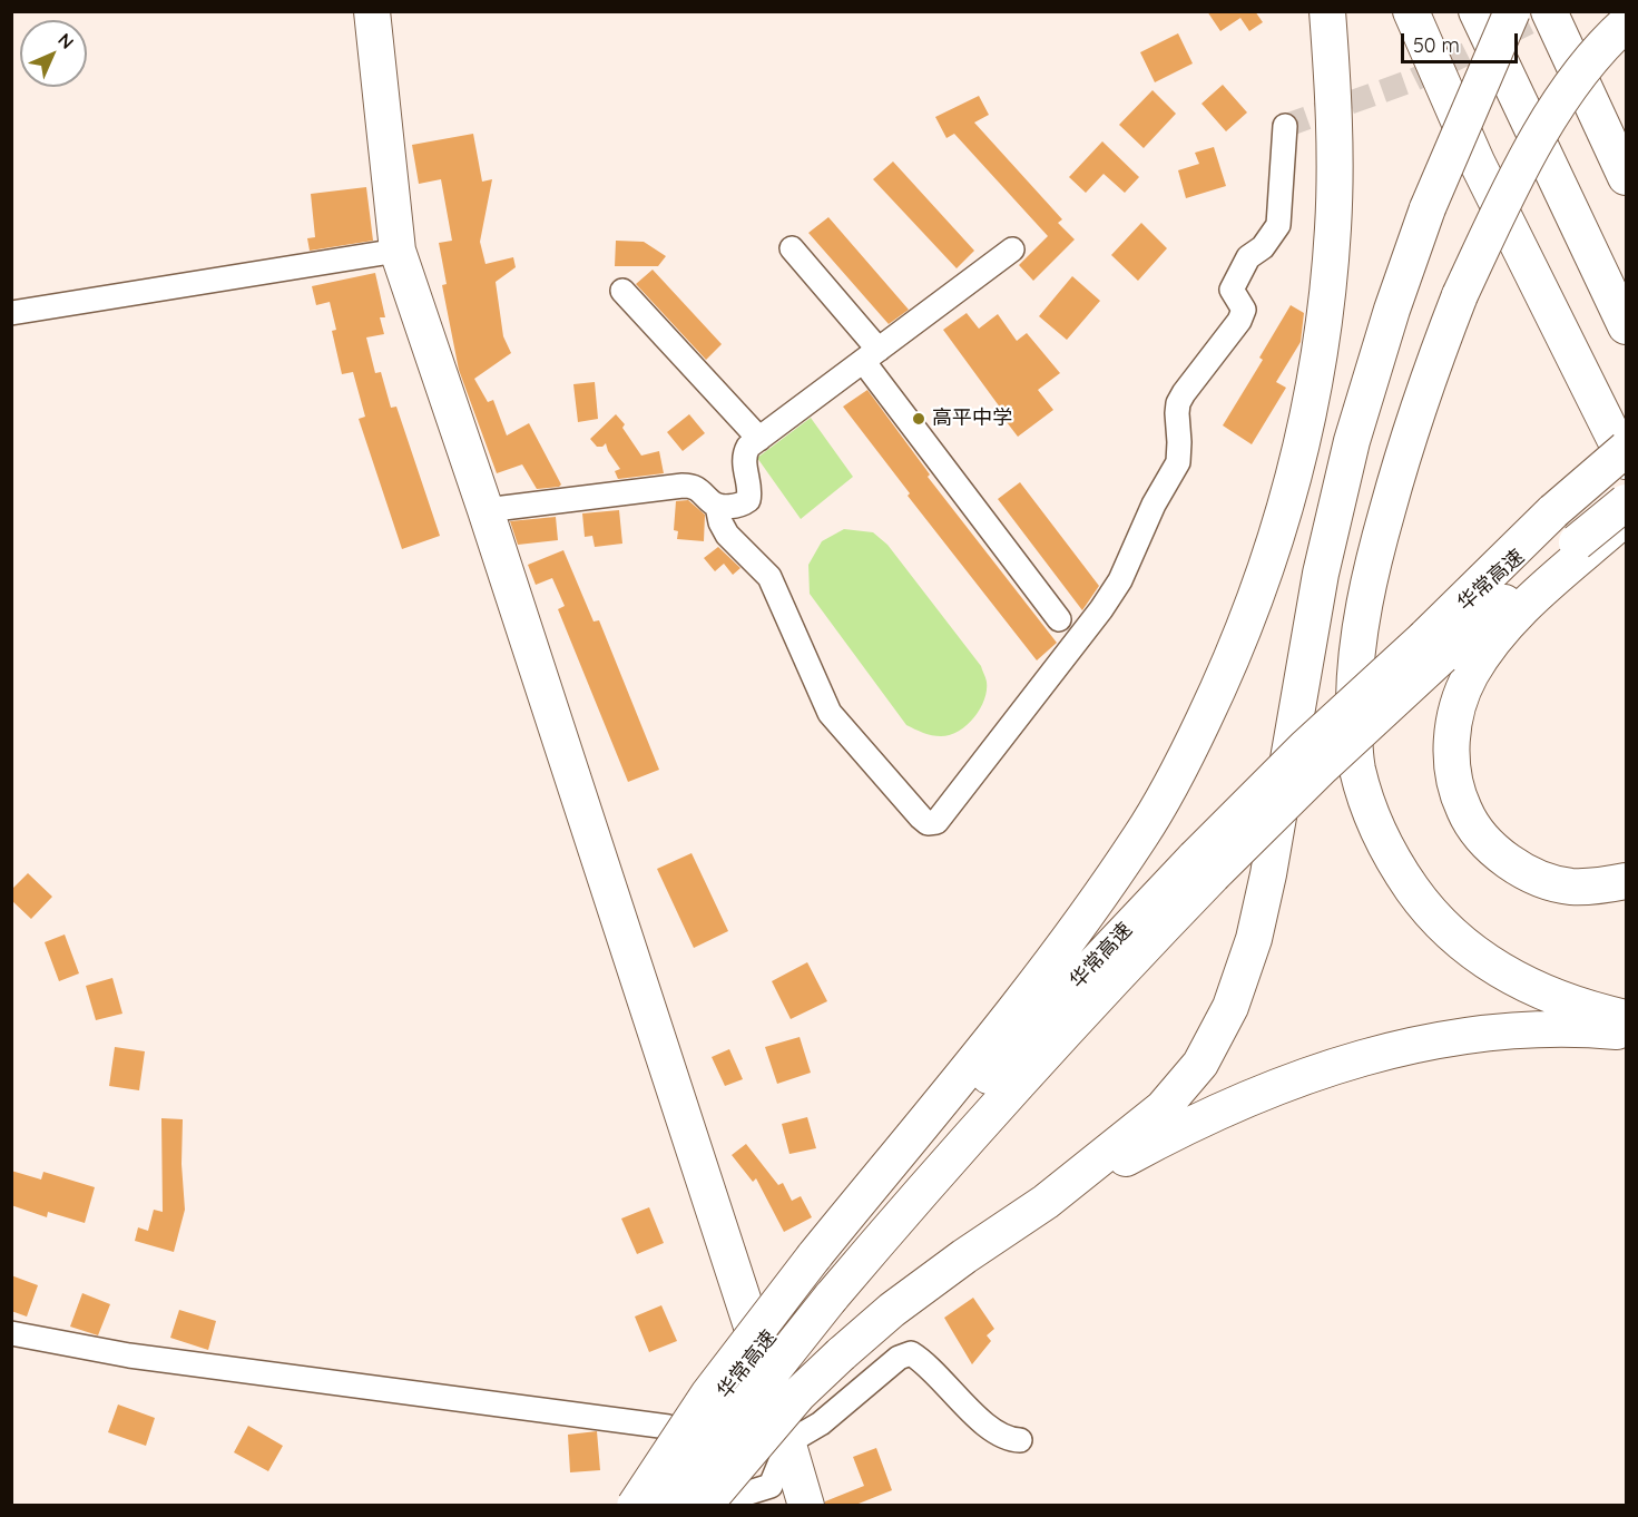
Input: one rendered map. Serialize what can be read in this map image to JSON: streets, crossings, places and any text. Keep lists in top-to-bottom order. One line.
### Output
{"streets":{"highway":["华常高速"]},"places":["高平中学"],"scale_bar":"50 m","north":"top right"}
